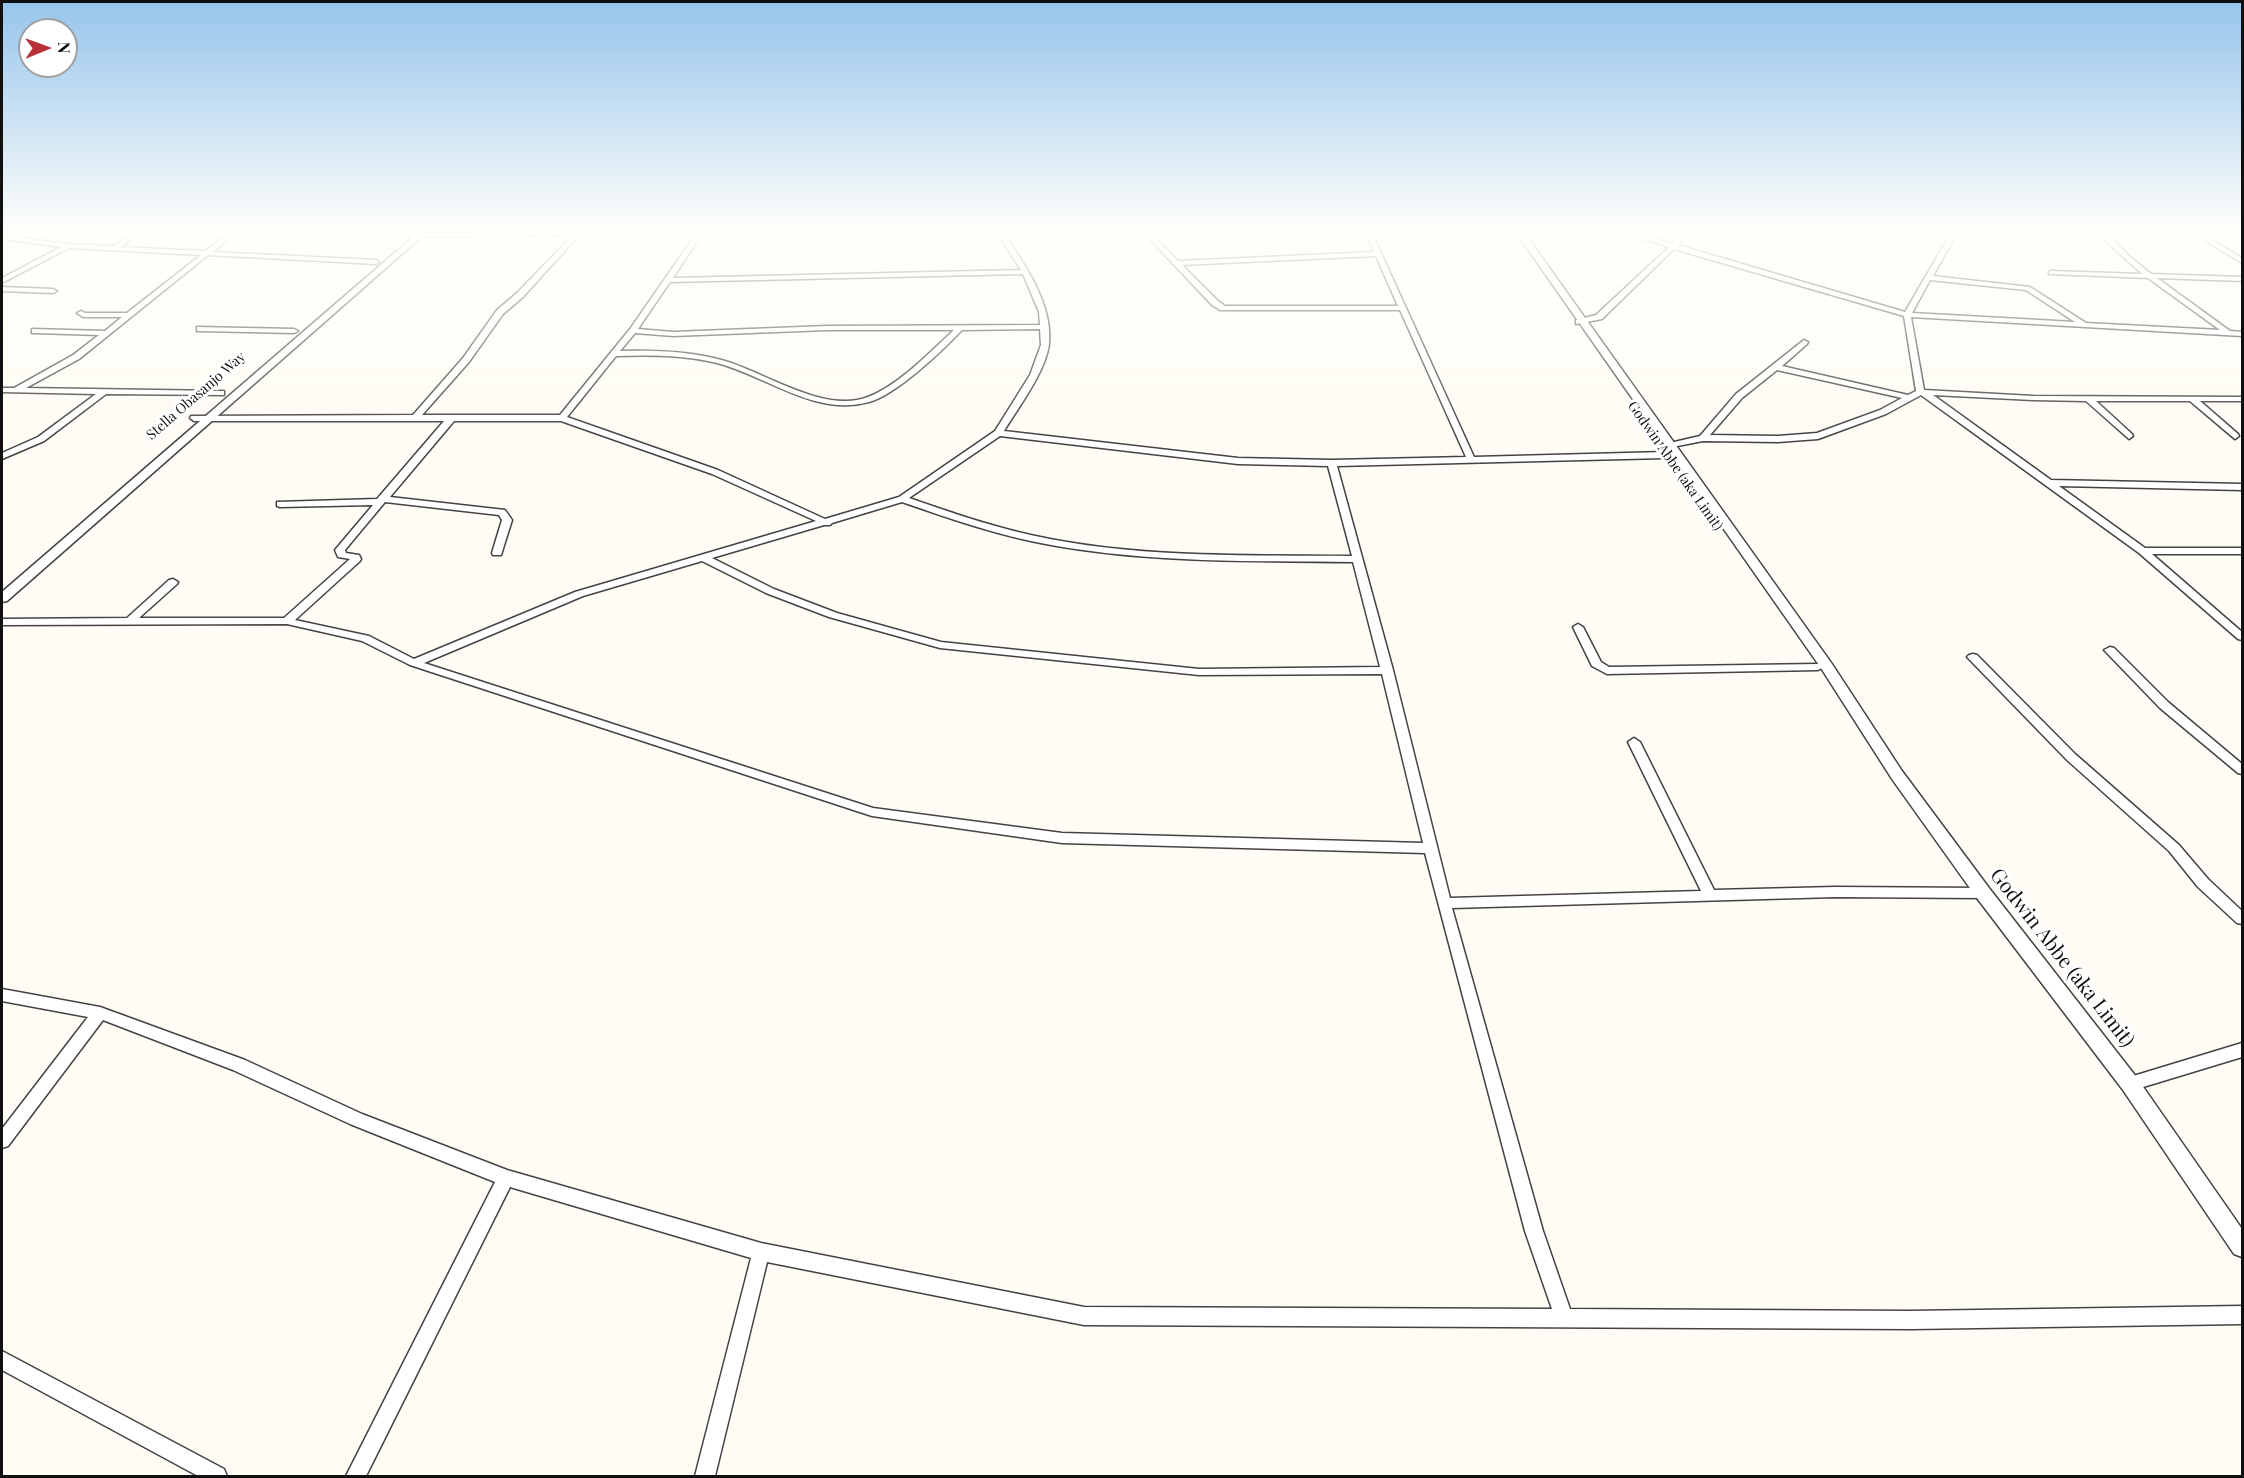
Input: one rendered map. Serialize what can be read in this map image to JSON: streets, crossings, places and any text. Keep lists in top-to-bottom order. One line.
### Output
{"streets":{"street":["Stella Obasanjo Way","Godwin Abbe (aka Limit)"]},"north":"right"}
